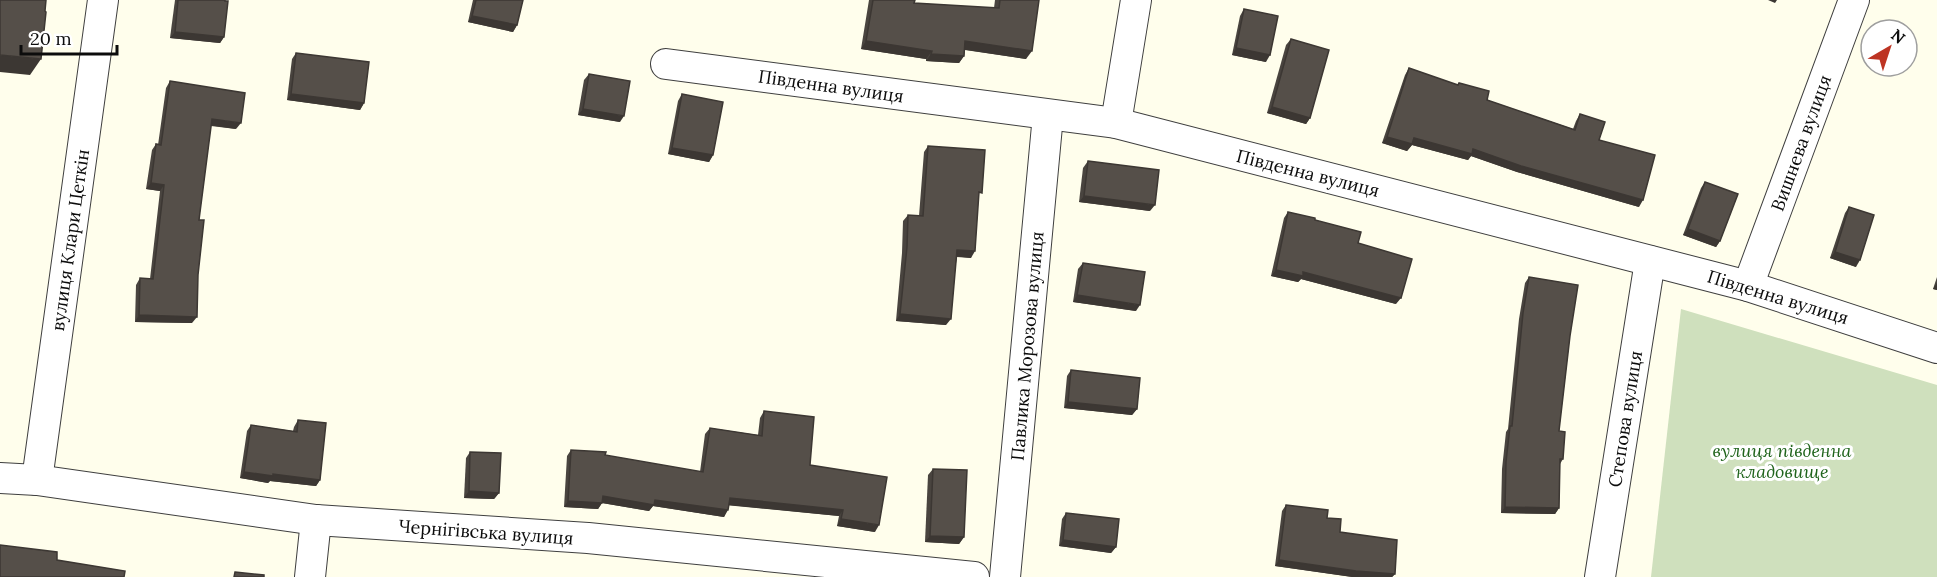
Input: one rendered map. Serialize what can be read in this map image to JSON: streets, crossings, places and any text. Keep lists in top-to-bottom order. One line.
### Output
{"streets":{"street":["Південна вулиця","Вишнева вулиця","вулиця Клари Цеткін","Павлика Морозова вулиця","Степова вулиця","Чернігівська вулиця"]},"crossings":[["Південна вулиця","Вишнева вулиця"],["Південна вулиця","Павлика Морозова вулиця"],["Південна вулиця","Степова вулиця"],["вулиця Клари Цеткін","Чернігівська вулиця"]],"parks":["вулиця південна кладовище"],"scale_bar":"20 m","north":"top right"}
